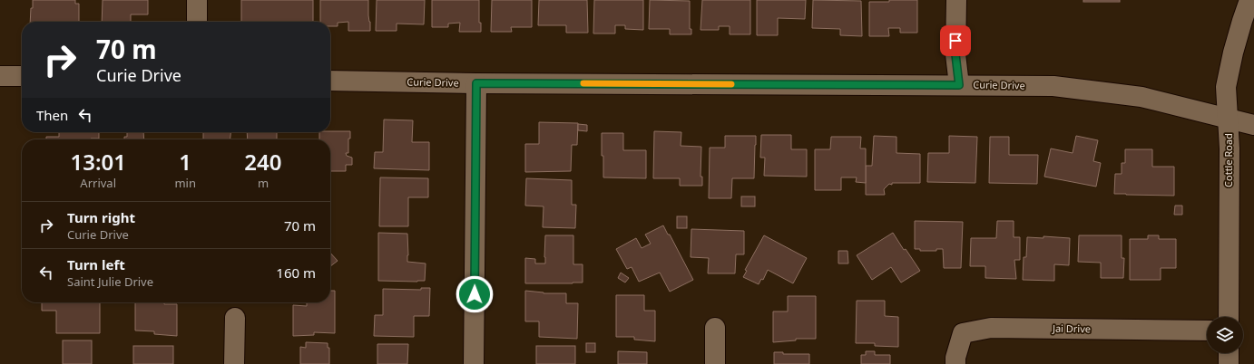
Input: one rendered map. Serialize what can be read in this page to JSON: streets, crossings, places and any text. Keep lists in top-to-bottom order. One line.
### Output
{"streets":{"street":["Curie Drive","Cottle Road","Jai Drive"]},"crossings":[["Curie Drive","Cottle Road"]],"page":{"turn":["70 m","Curie Drive"],"then":"Then","eta":["13:01","Arrival","1","min","240","m"],"list":[{"name":"Turn right","note":"Curie Drive","value":"70 m"},{"name":"Turn left","note":"Saint Julie Drive","value":"160 m"}]}}
